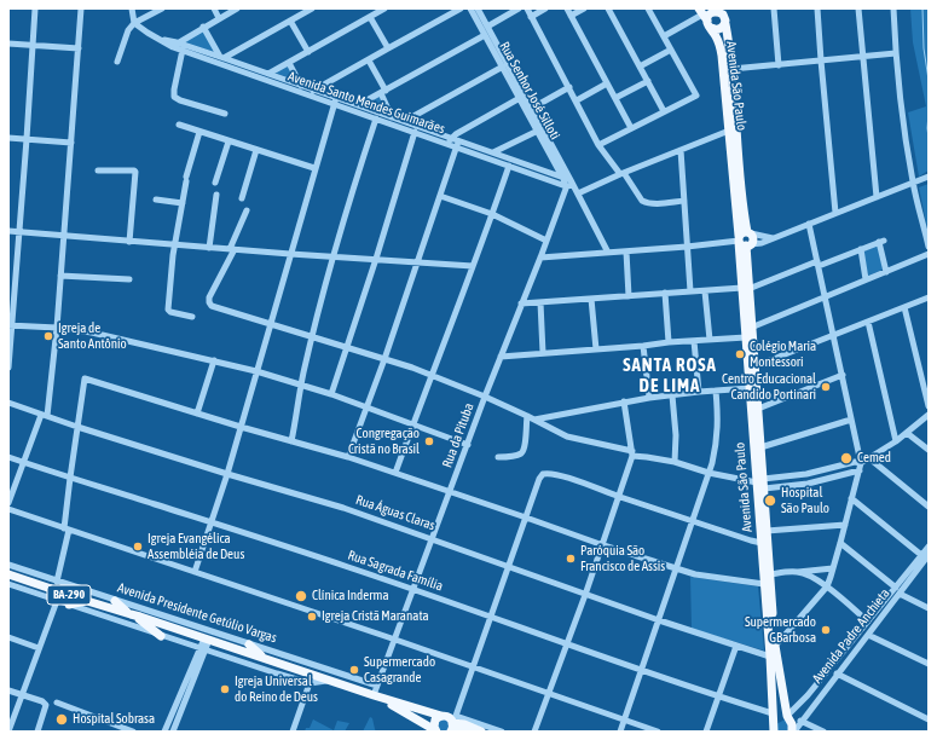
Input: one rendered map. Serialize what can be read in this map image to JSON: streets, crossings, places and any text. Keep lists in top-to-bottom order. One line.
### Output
{"streets":{"main road":["Avenida São Paulo","BA-290","Avenida Presidente Getúlio Vargas"],"street":["Rua Senhor José Silloti","Avenida Santo Mendes Guimarães","Rua da Pituba","Rua Águas Claras","Rua Sagrada Família","Avenida Padre Anchieta"]},"crossings":[["Avenida São Paulo","Rua Águas Claras"],["Avenida São Paulo","Rua Sagrada Família"],["Avenida São Paulo","Avenida Padre Anchieta"],["Rua Senhor José Silloti","Avenida Santo Mendes Guimarães"],["Avenida Santo Mendes Guimarães","Rua da Pituba"],["Rua da Pituba","Rua Águas Claras"],["Rua da Pituba","Rua Sagrada Família"],["Rua da Pituba","Avenida Presidente Getúlio Vargas"]],"districts":["SANTA ROSA DE LIMA"],"places":["Igreja de Santo Antônio","Colégio Maria Montessori","Centro Educacional Candido Portinari","Congregação Cristã no Brasil","Cemed","Hospital São Paulo","Igreja Evangélica Assembléia de Deus","Paróquia São Francisco de Assis","Clínica Inderma","Igreja Cristã Maranata","Supermercado GBarbosa","Supermercado Casagrande","Igreja Universal do Reino de Deus","Hospital Sobrasa"]}
